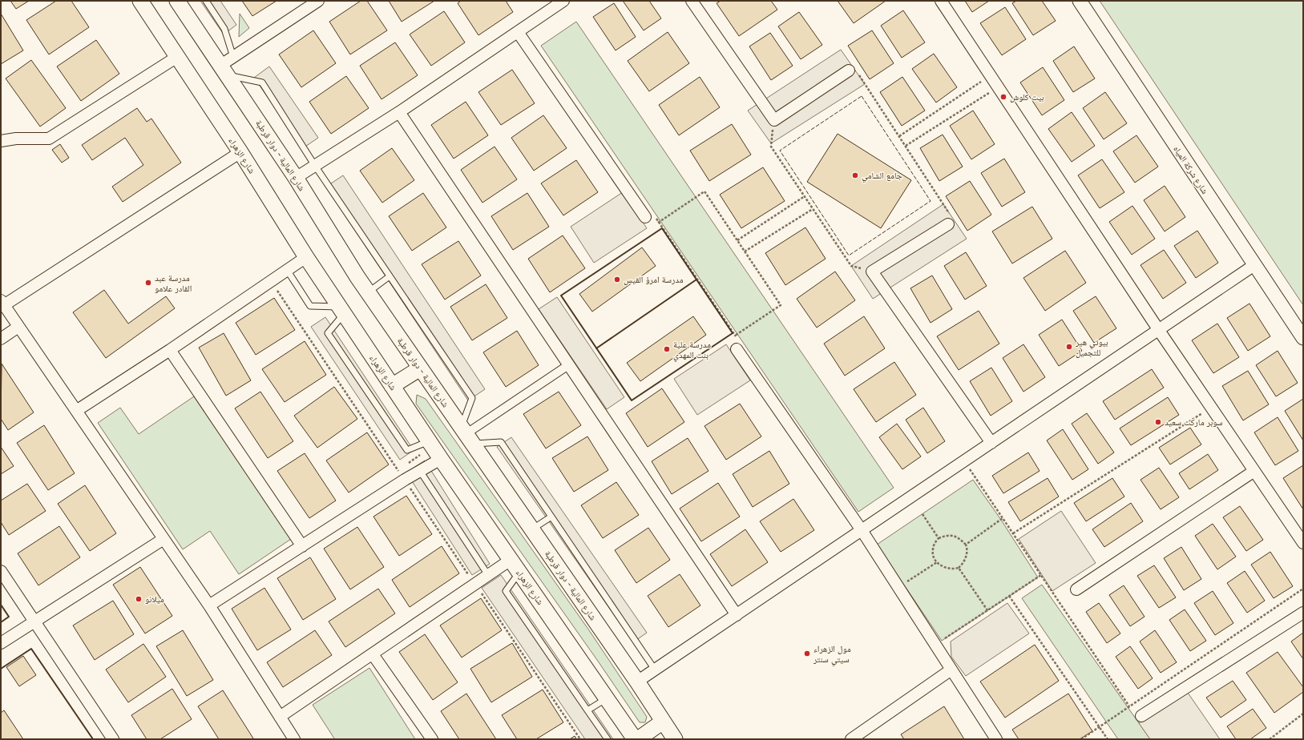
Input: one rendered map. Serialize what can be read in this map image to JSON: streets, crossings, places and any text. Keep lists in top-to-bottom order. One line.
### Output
{"streets":{"main road":["شارع الزهراء","شارع المالية - دوار قرطبة"],"street":["شارع شركة المياه"]},"places":["بيت كلوش","جامع الشامي","مدرسة امرؤ القيس","مدرسة عبد القادر علامو","بيوتي هير للتجميل","مدرسة علية بنت المهدي","سوبر ماركت سعيد","ميلانو","مول الزهراء سيتي سنتر"]}
